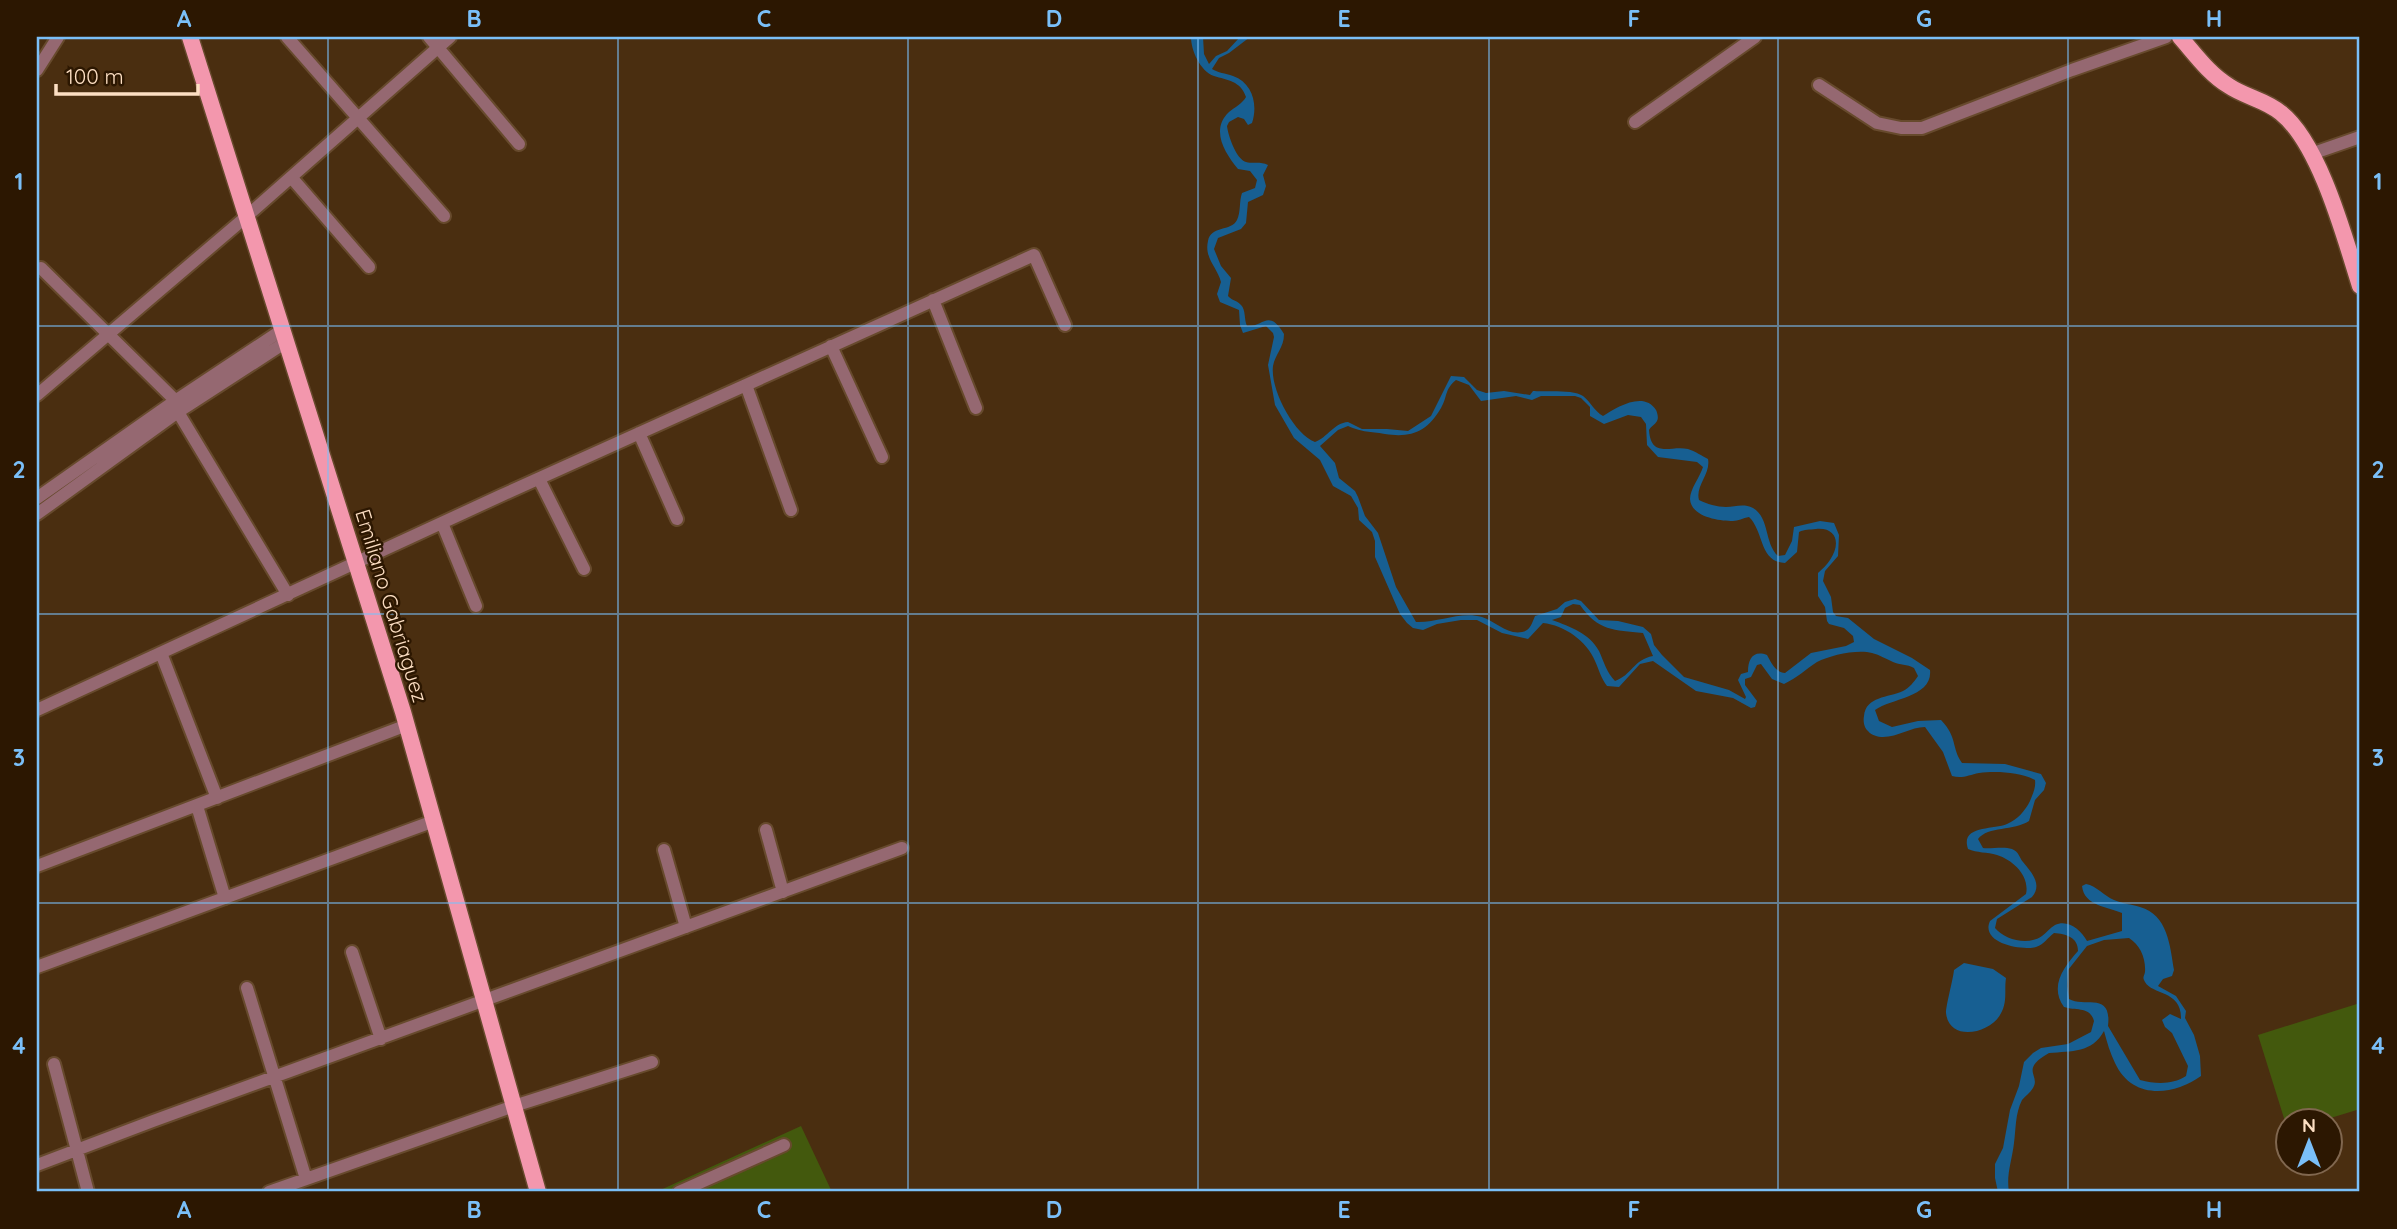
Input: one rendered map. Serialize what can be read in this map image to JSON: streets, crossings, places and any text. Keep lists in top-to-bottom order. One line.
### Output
{"streets":{"main road":["Emiliano Gabriaguez"]},"scale_bar":"100 m","north":"top","grid":{"columns":["A","B","C","D","E","F","G","H"],"rows":["1","2","3","4"]}}
